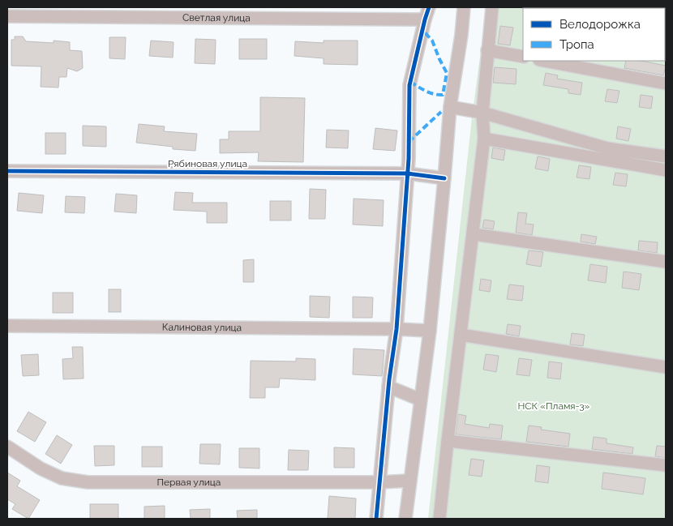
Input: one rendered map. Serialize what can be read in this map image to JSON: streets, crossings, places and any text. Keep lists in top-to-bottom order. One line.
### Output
{"streets":{"street":["Светлая улица","Рябиновая улица","Калиновая улица","Первая улица"]},"parks":["НСК «Пламя-3»"],"legend":["Велодорожка","Тропа"]}
